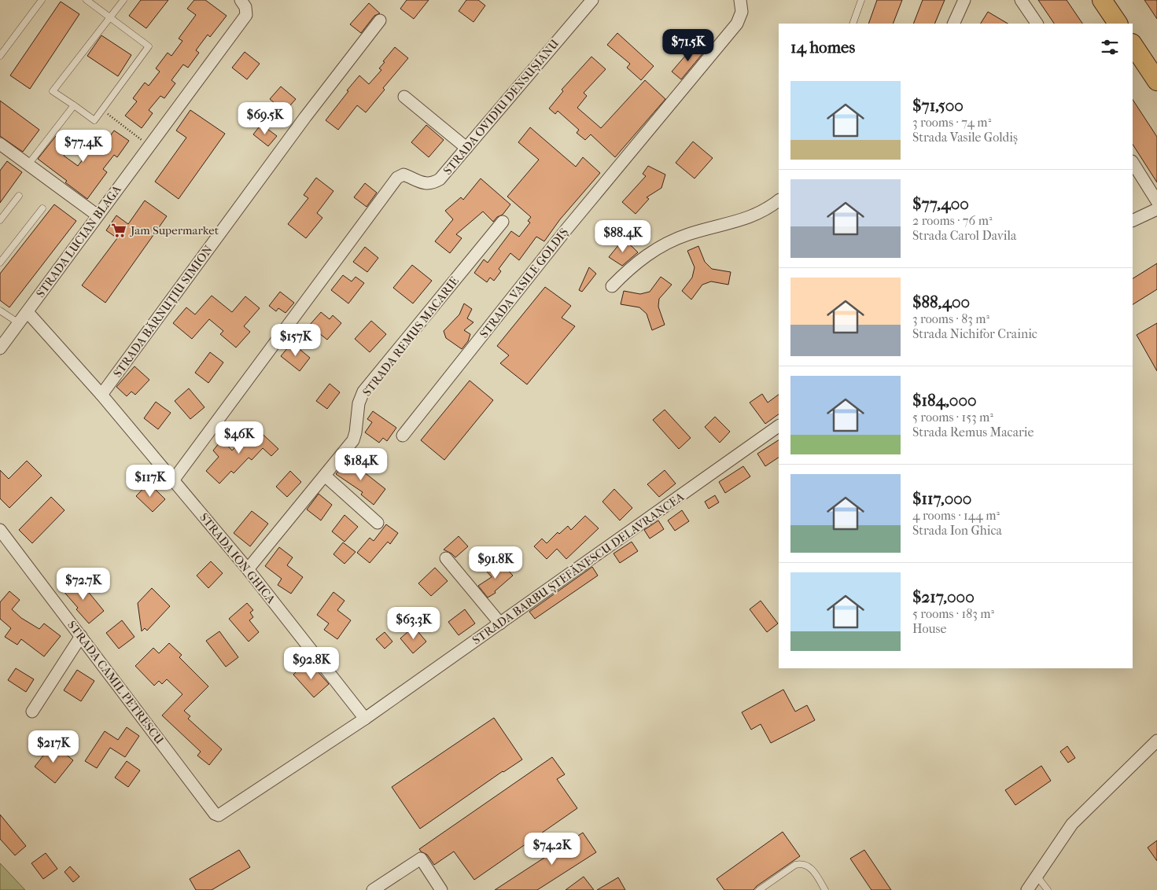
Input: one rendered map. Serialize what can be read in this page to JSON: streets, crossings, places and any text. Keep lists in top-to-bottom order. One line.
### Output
{"streets":{"street":["STRADA OVIDIU DENSUȘIANU","STRADA LUCIAN BLAGA","STRADA VASILE GOLDIȘ","STRADA BĂRNUȚIU SIMION","STRADA REMUS MACARIE","STRADA ION GHICA","STRADA BARBU ȘTEFĂNESCU DELAVRANCEA","STRADA CAMIL PETRESCU"]},"crossings":[["STRADA OVIDIU DENSUȘIANU","STRADA ION GHICA"],["STRADA LUCIAN BLAGA","STRADA ION GHICA"],["STRADA BĂRNUȚIU SIMION","STRADA ION GHICA"],["STRADA REMUS MACARIE","STRADA ION GHICA"],["STRADA ION GHICA","STRADA BARBU ȘTEFĂNESCU DELAVRANCEA"],["STRADA BARBU ȘTEFĂNESCU DELAVRANCEA","STRADA CAMIL PETRESCU"]],"places":{"supermarket":["Jam Supermarket"]},"page":{"heading":"14 homes","price":["$71.5K","$69.5K","$77.4K","$88.4K","$157K","$46K","$184K","$117K","$91.8K","$72.7K","$63.3K","$92.8K","$217K","$74.2K"],"list":[{"name":"$71,500","note":"3 rooms · 74 m² · Strada Vasile Goldiș"},{"name":"$77,400","note":"2 rooms · 76 m² · Strada Carol Davila"},{"name":"$88,400","note":"3 rooms · 83 m² · Strada Nichifor Crainic"},{"name":"$184,000","note":"5 rooms · 153 m² · Strada Remus Macarie"},{"name":"$117,000","note":"4 rooms · 144 m² · Strada Ion Ghica"},{"name":"$217,000","note":"5 rooms · 183 m² · House"}]}}
